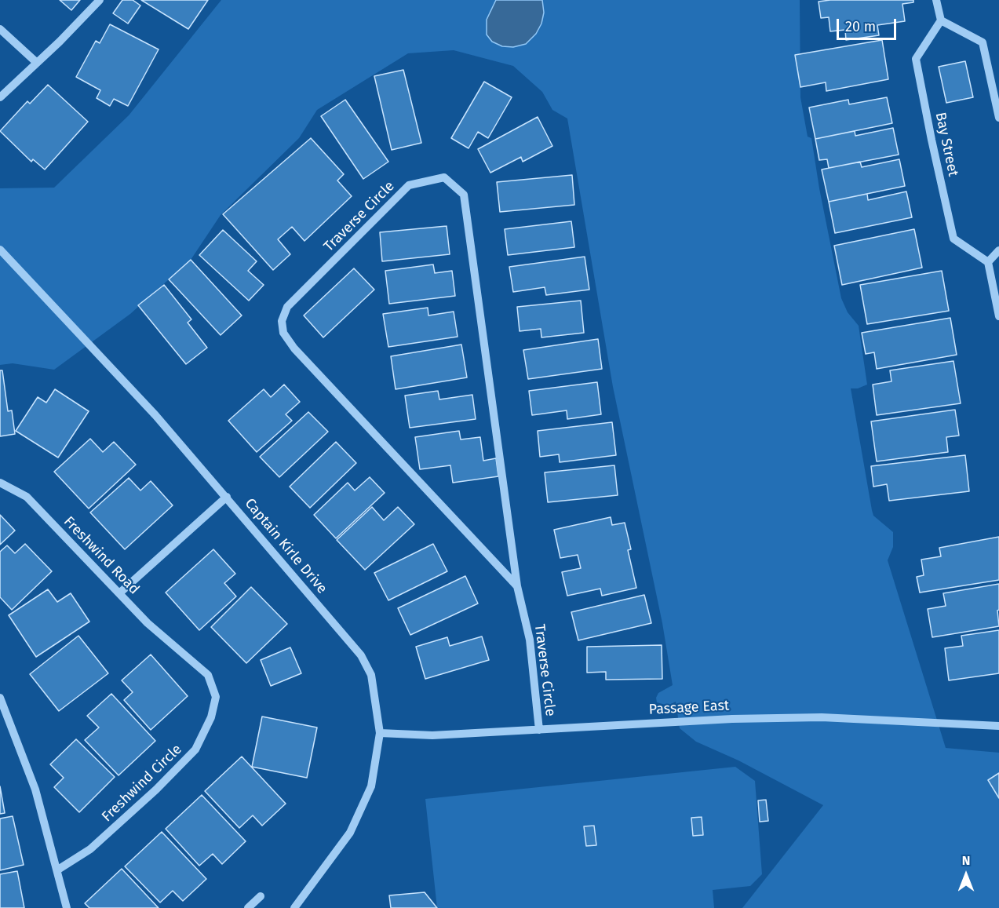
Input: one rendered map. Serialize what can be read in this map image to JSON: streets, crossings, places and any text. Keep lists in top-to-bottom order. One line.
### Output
{"streets":{"street":["Bay Street","Traverse Circle","Captain Kirle Drive","Freshwind Road","Passage East","Freshwind Circle"]},"crossings":[["Traverse Circle","Passage East"],["Captain Kirle Drive","Passage East"],["Freshwind Road","Freshwind Circle"]],"scale_bar":"20 m","north":"top"}
